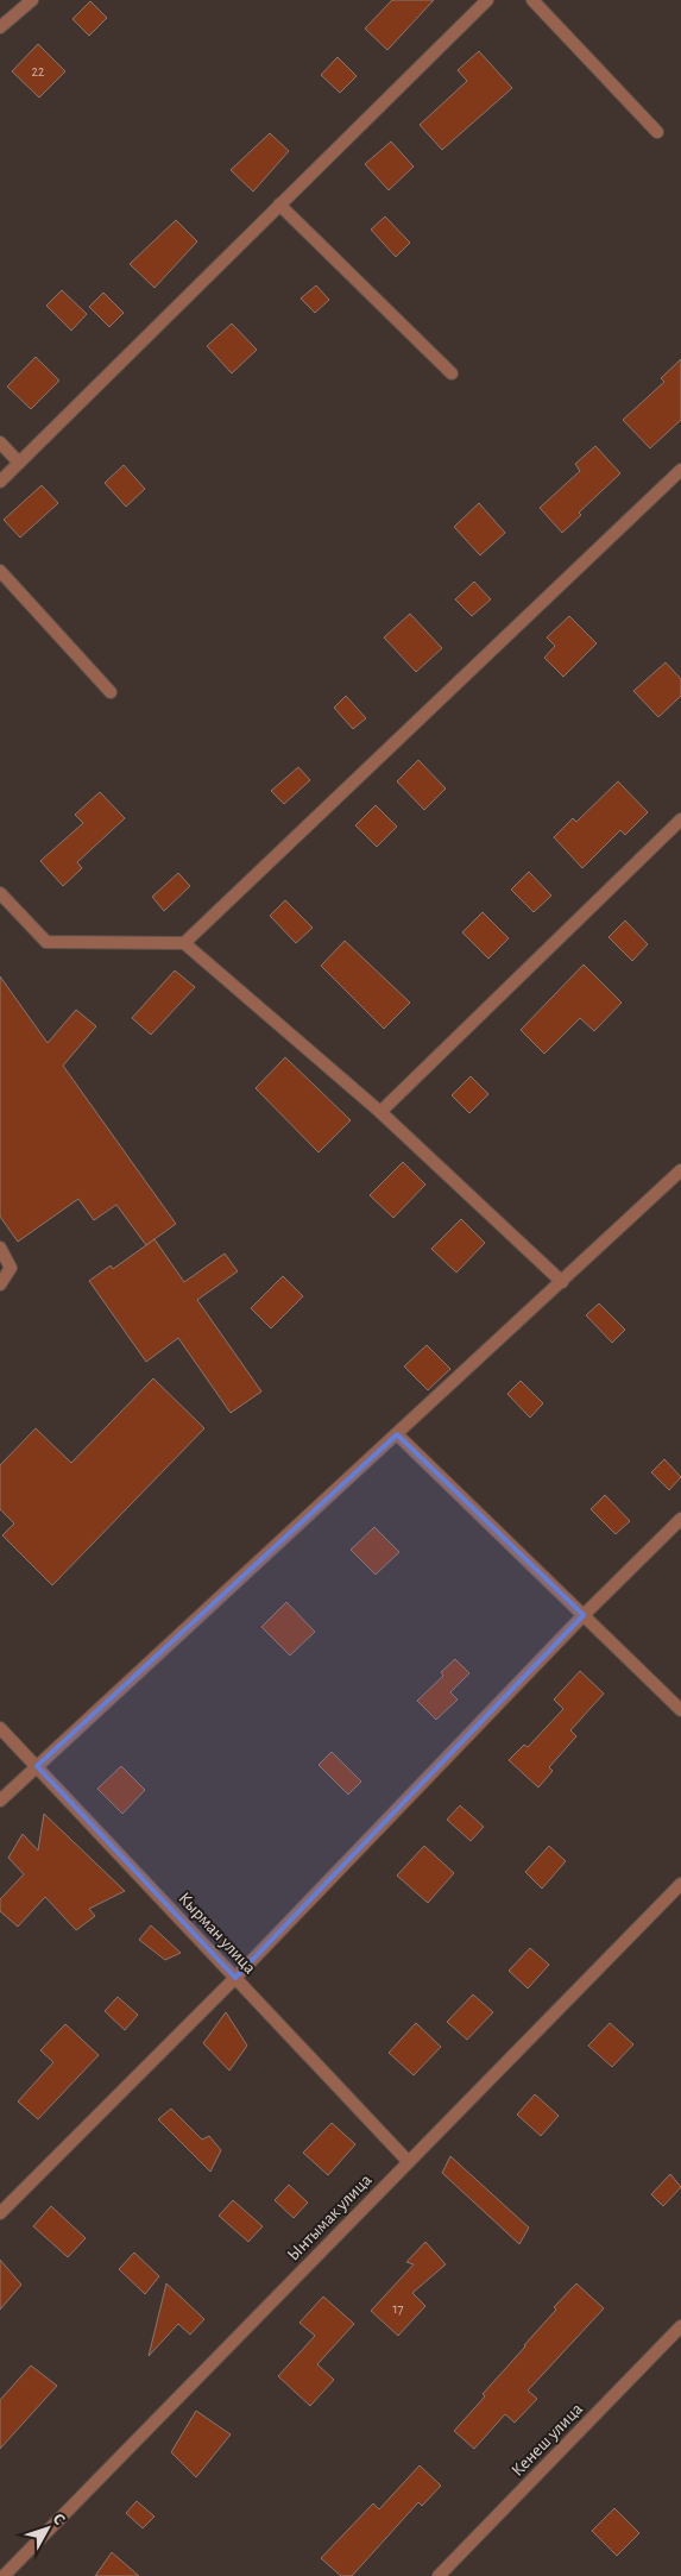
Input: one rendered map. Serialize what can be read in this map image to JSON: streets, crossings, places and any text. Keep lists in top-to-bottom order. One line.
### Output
{"streets":{"street":["Кырман улица","Ынтымак улица","Кенеш улица"]},"crossings":[["Кырман улица","Ынтымак улица"]],"house_numbers":["22","17"],"north":"top right"}
